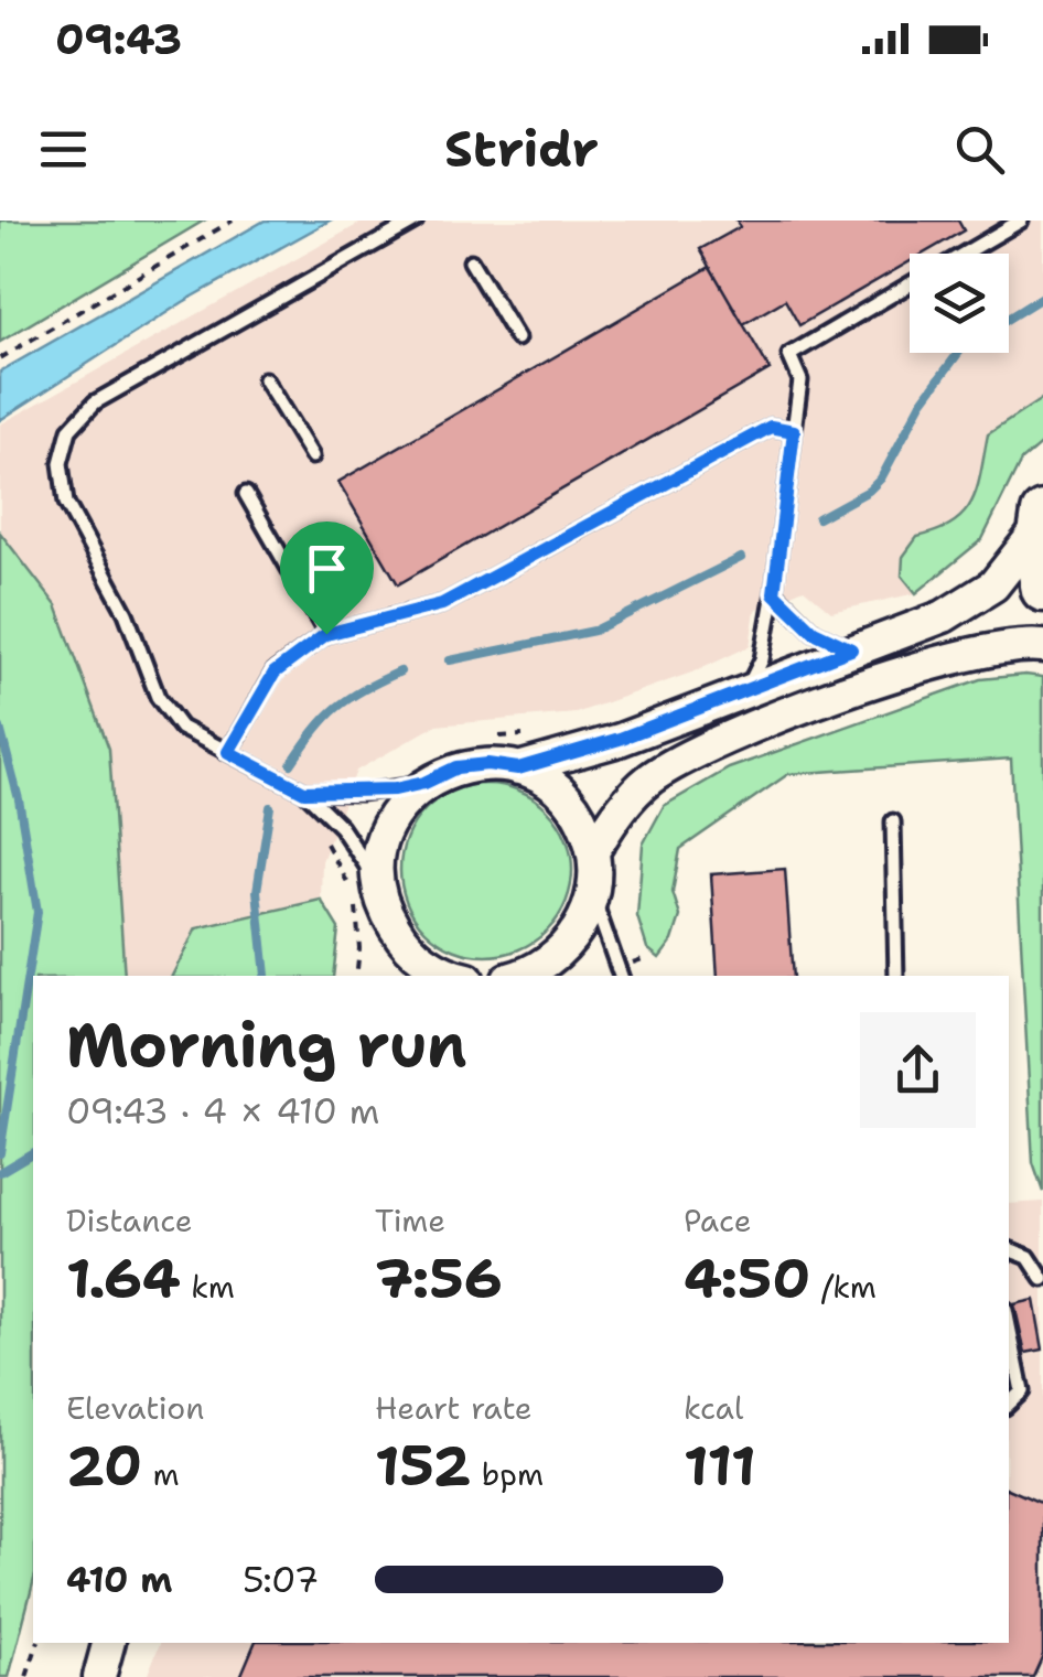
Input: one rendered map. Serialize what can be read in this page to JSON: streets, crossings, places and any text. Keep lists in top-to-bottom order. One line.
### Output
{"page":{"status":"09:43","header":"Stridr","heading":["Morning run","09:43 · 4 × 410 m"],"stats":[["Distance","1.64 km"],["Time","7:56"],["Pace","4:50 /km"],["Elevation","20 m"],["Heart rate","152 bpm"],["kcal","111"]],"list":[{"name":"410 m","note":"5:07"}]}}
